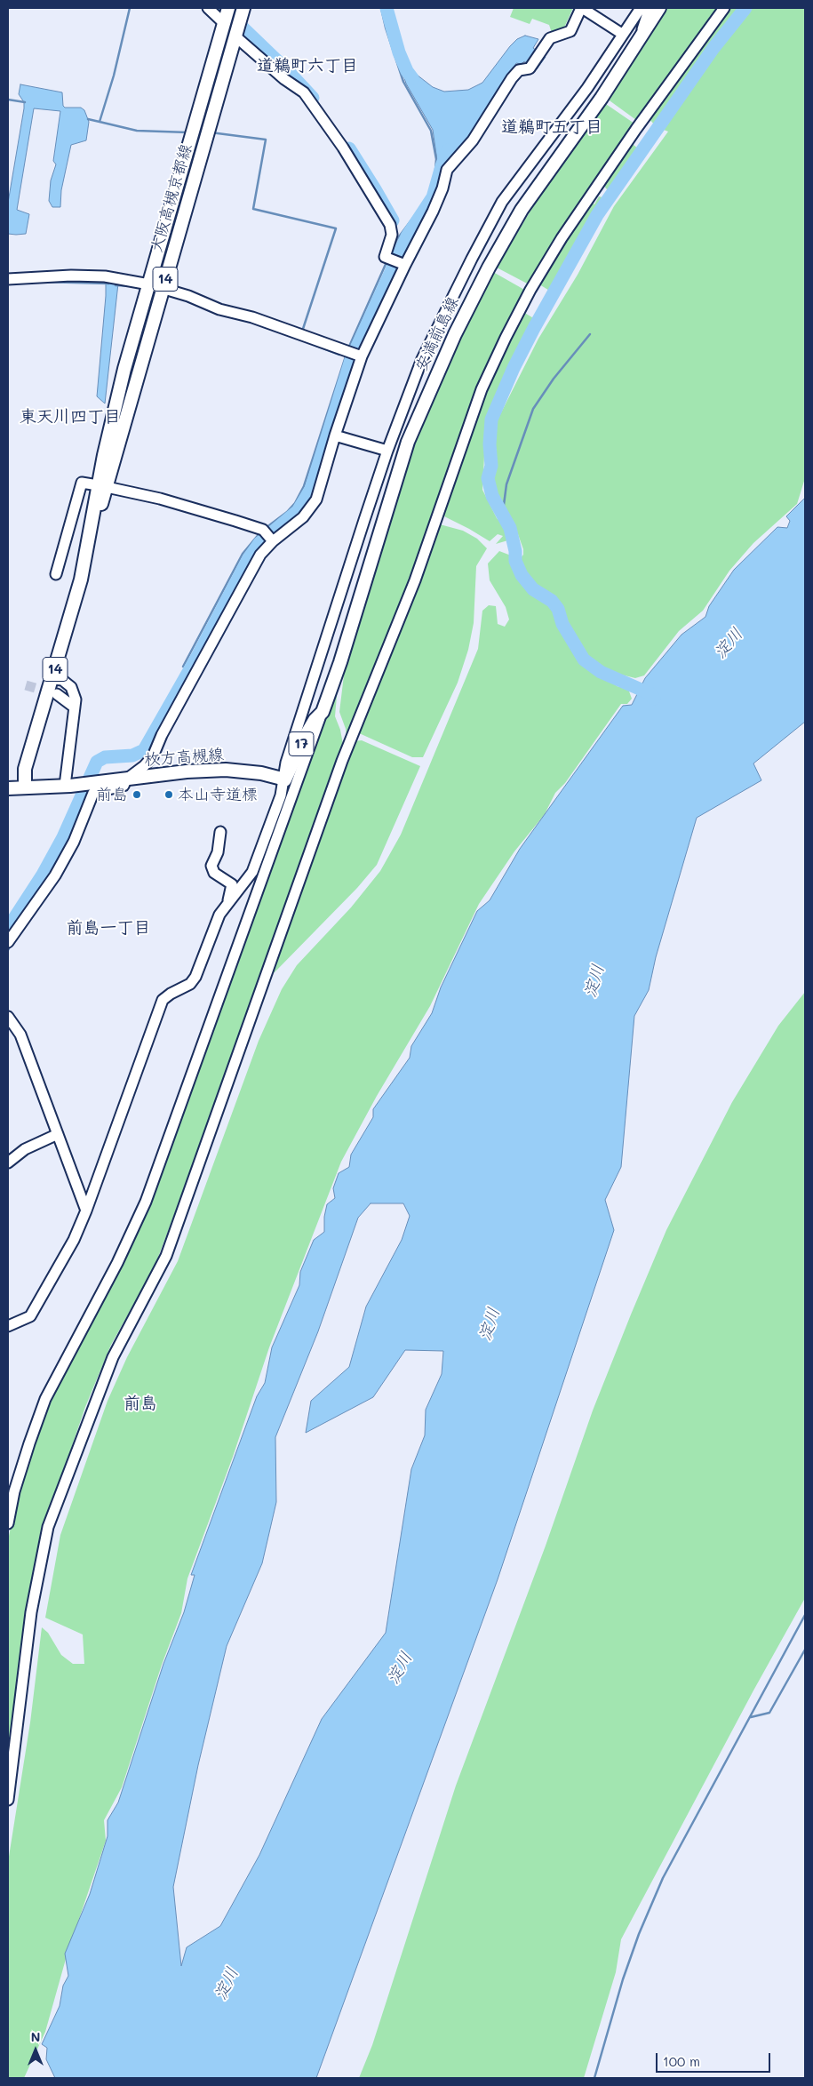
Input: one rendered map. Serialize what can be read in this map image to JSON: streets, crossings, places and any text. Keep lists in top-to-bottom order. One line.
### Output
{"streets":{"main road":["大阪高槻京都線","14","安満前島線","17","枚方高槻線"]},"crossings":[["大阪高槻京都線","枚方高槻線"],["安満前島線","17"],["17","枚方高槻線"]],"districts":["道鵜町六丁目","道鵜町五丁目","東天川四丁目","前島一丁目","前島"],"water":["淀川"],"places":["前島","本山寺道標"],"scale_bar":"100 m","north":"top"}
